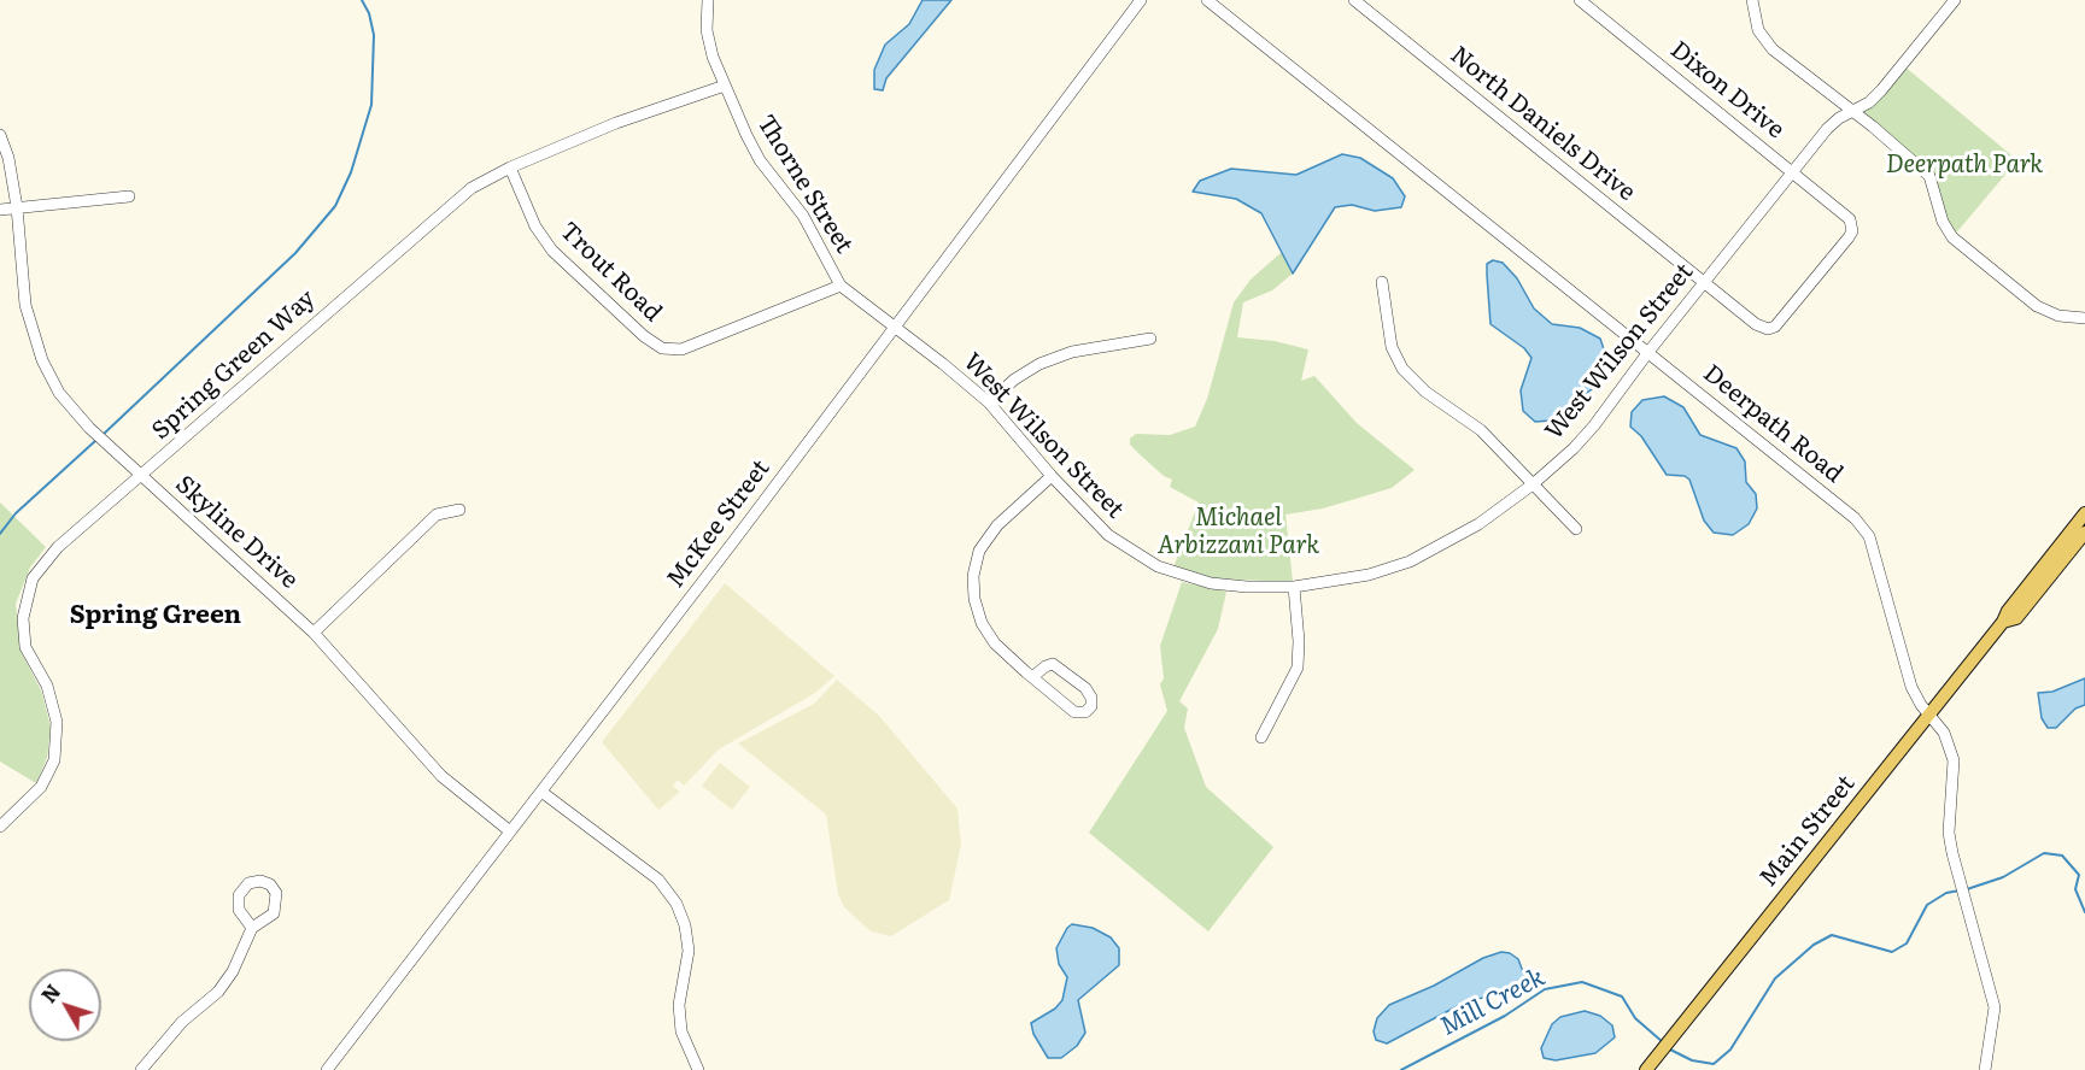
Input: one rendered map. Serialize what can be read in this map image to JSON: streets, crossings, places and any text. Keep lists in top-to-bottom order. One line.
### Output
{"streets":{"main road":["Main Street"],"street":["Dixon Drive","North Daniels Drive","Thorne Street","Trout Road","West Wilson Street","Spring Green Way","Deerpath Road","McKee Street","Skyline Drive"]},"crossings":[["Dixon Drive","North Daniels Drive"],["Dixon Drive","West Wilson Street"],["North Daniels Drive","West Wilson Street"],["Thorne Street","Trout Road"],["Thorne Street","West Wilson Street"],["Thorne Street","Spring Green Way"],["Thorne Street","McKee Street"],["Trout Road","Spring Green Way"],["West Wilson Street","Deerpath Road"],["West Wilson Street","McKee Street"],["Spring Green Way","Skyline Drive"],["Deerpath Road","Main Street"],["McKee Street","Skyline Drive"]],"districts":["Spring Green"],"water":["Mill Creek"],"parks":["Deerpath Park","Michael Arbizzani Park"],"north":"top left"}
